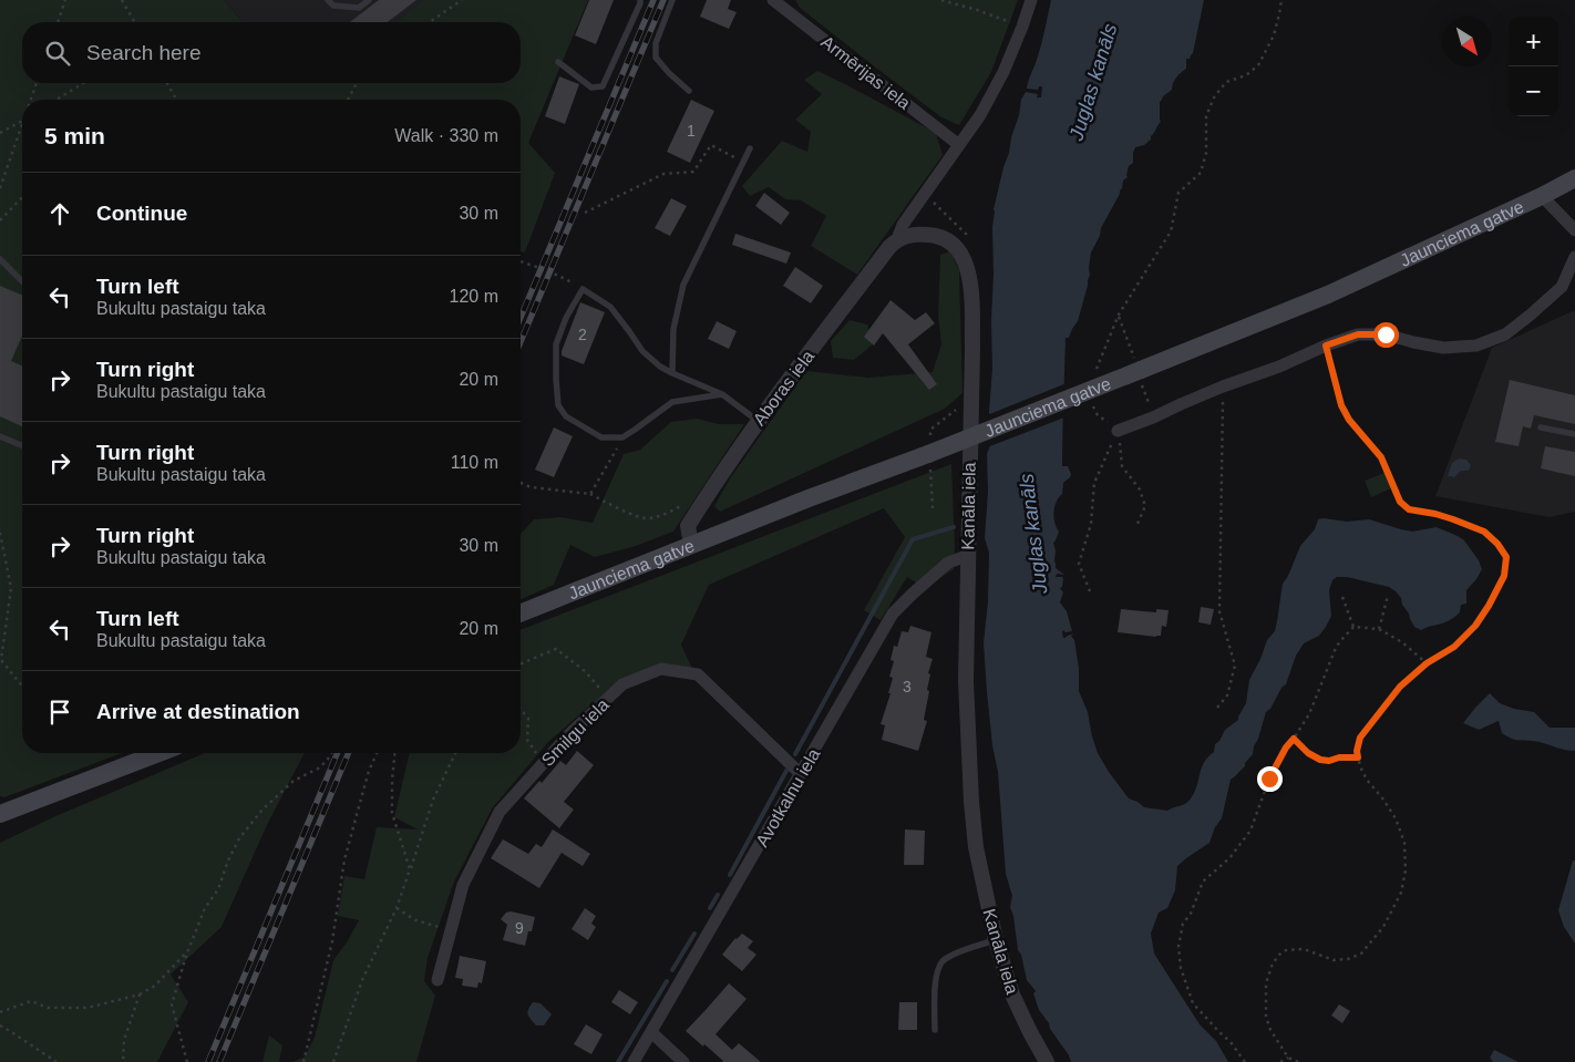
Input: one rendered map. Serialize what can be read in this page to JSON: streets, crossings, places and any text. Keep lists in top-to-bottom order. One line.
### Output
{"streets":{"main road":["Jaunciema gatve"],"street":["Armērijas iela","Aboras iela","Kanāla iela","Smilgu iela","Avotkalnu iela"]},"crossings":[["Jaunciema gatve","Aboras iela"],["Aboras iela","Kanāla iela"],["Kanāla iela","Avotkalnu iela"],["Smilgu iela","Avotkalnu iela"]],"water":["Juglas kanāls"],"house_numbers":["1","2","3","9"],"north":"bottom right","page":{"map_buttons":["+","−"],"search":"Search here","heading":["5 min","Walk · 330 m"],"list":[["Continue","30 m"],["Turn left","Bukultu pastaigu taka","120 m"],["Turn right","Bukultu pastaigu taka","20 m"],["Turn right","Bukultu pastaigu taka","110 m"],["Turn right","Bukultu pastaigu taka","30 m"],["Turn left","Bukultu pastaigu taka","20 m"],"Arrive at destination"]}}
